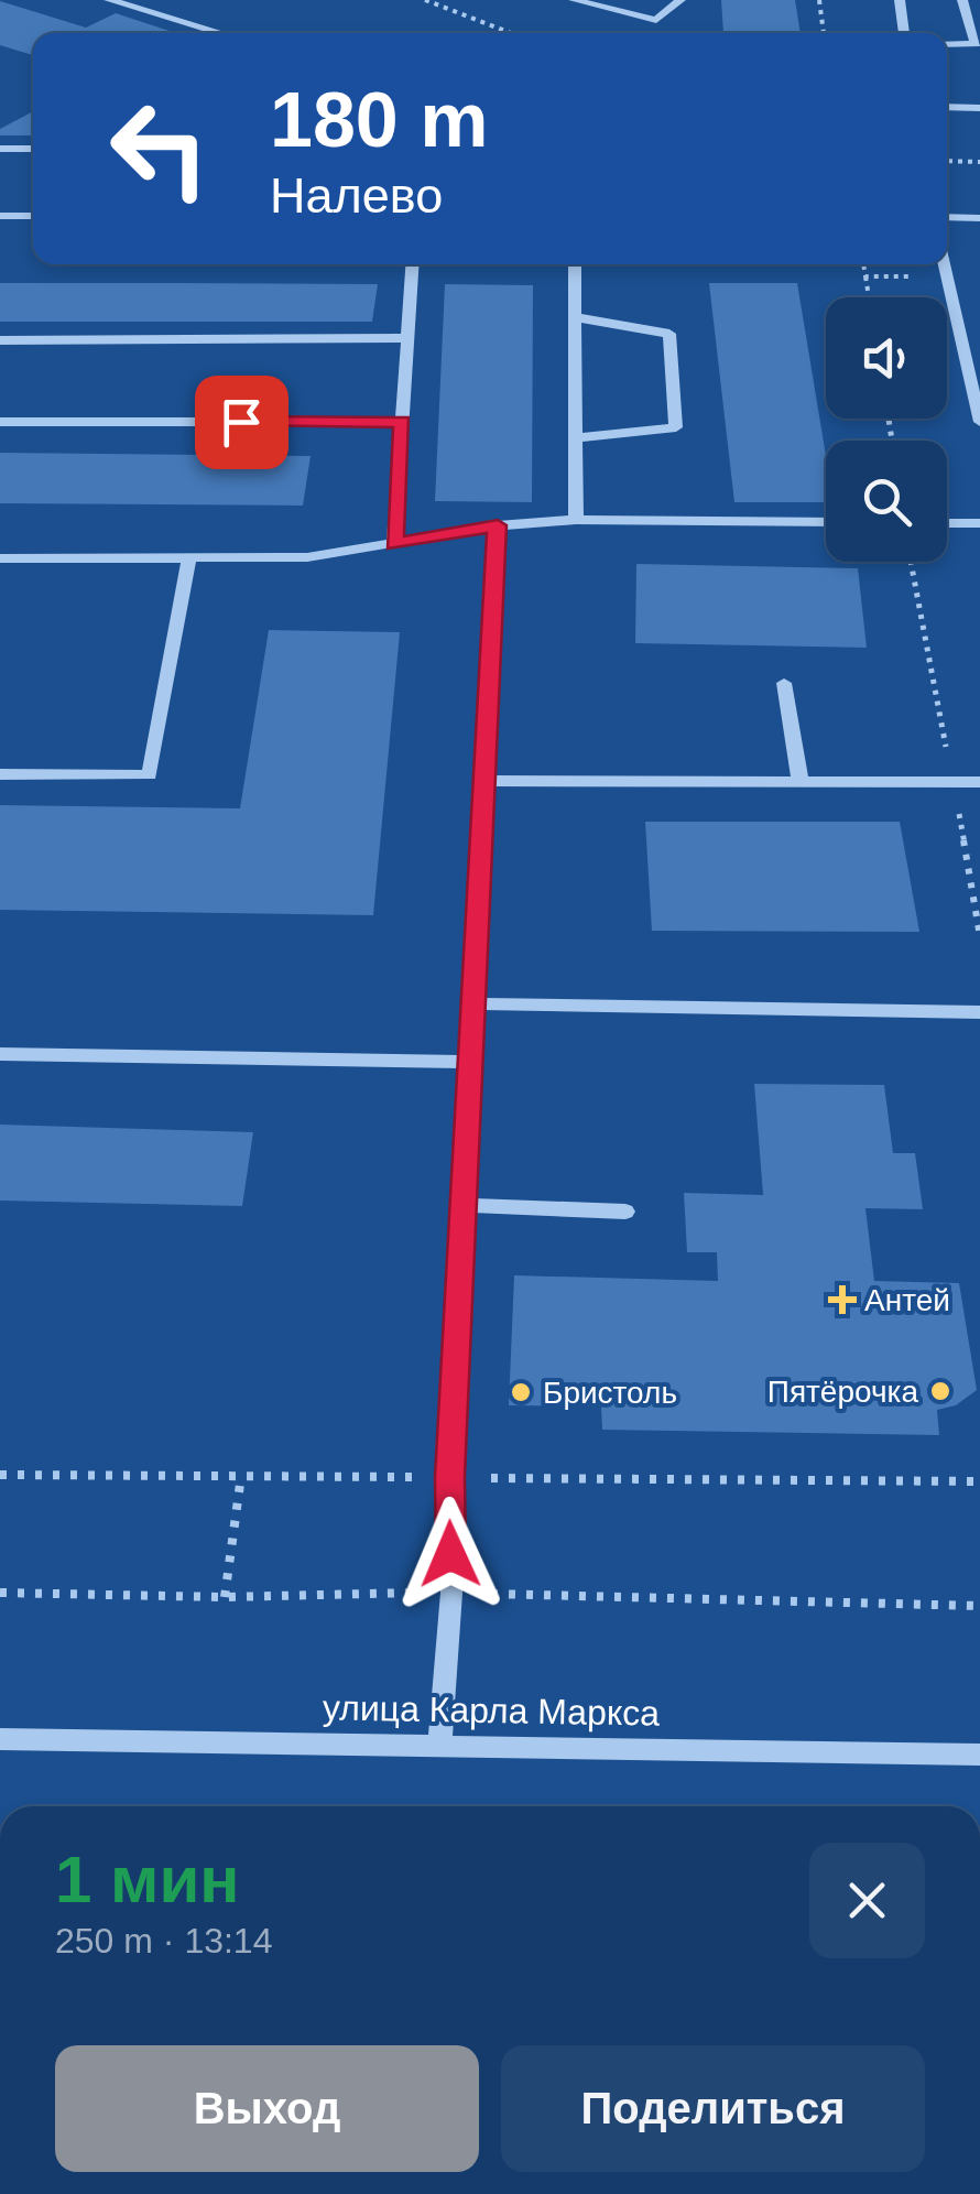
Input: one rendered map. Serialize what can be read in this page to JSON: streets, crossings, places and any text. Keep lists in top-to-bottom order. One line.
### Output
{"streets":{"street":["улица Карла Маркса"]},"places":{"health":["Антей"],"other":["Пятёрочка","Бристоль"]},"page":{"turn":["180 m","Налево"],"heading":["1 мин","250 m · 13:14"],"buttons":["Выход","Поделиться"]}}
